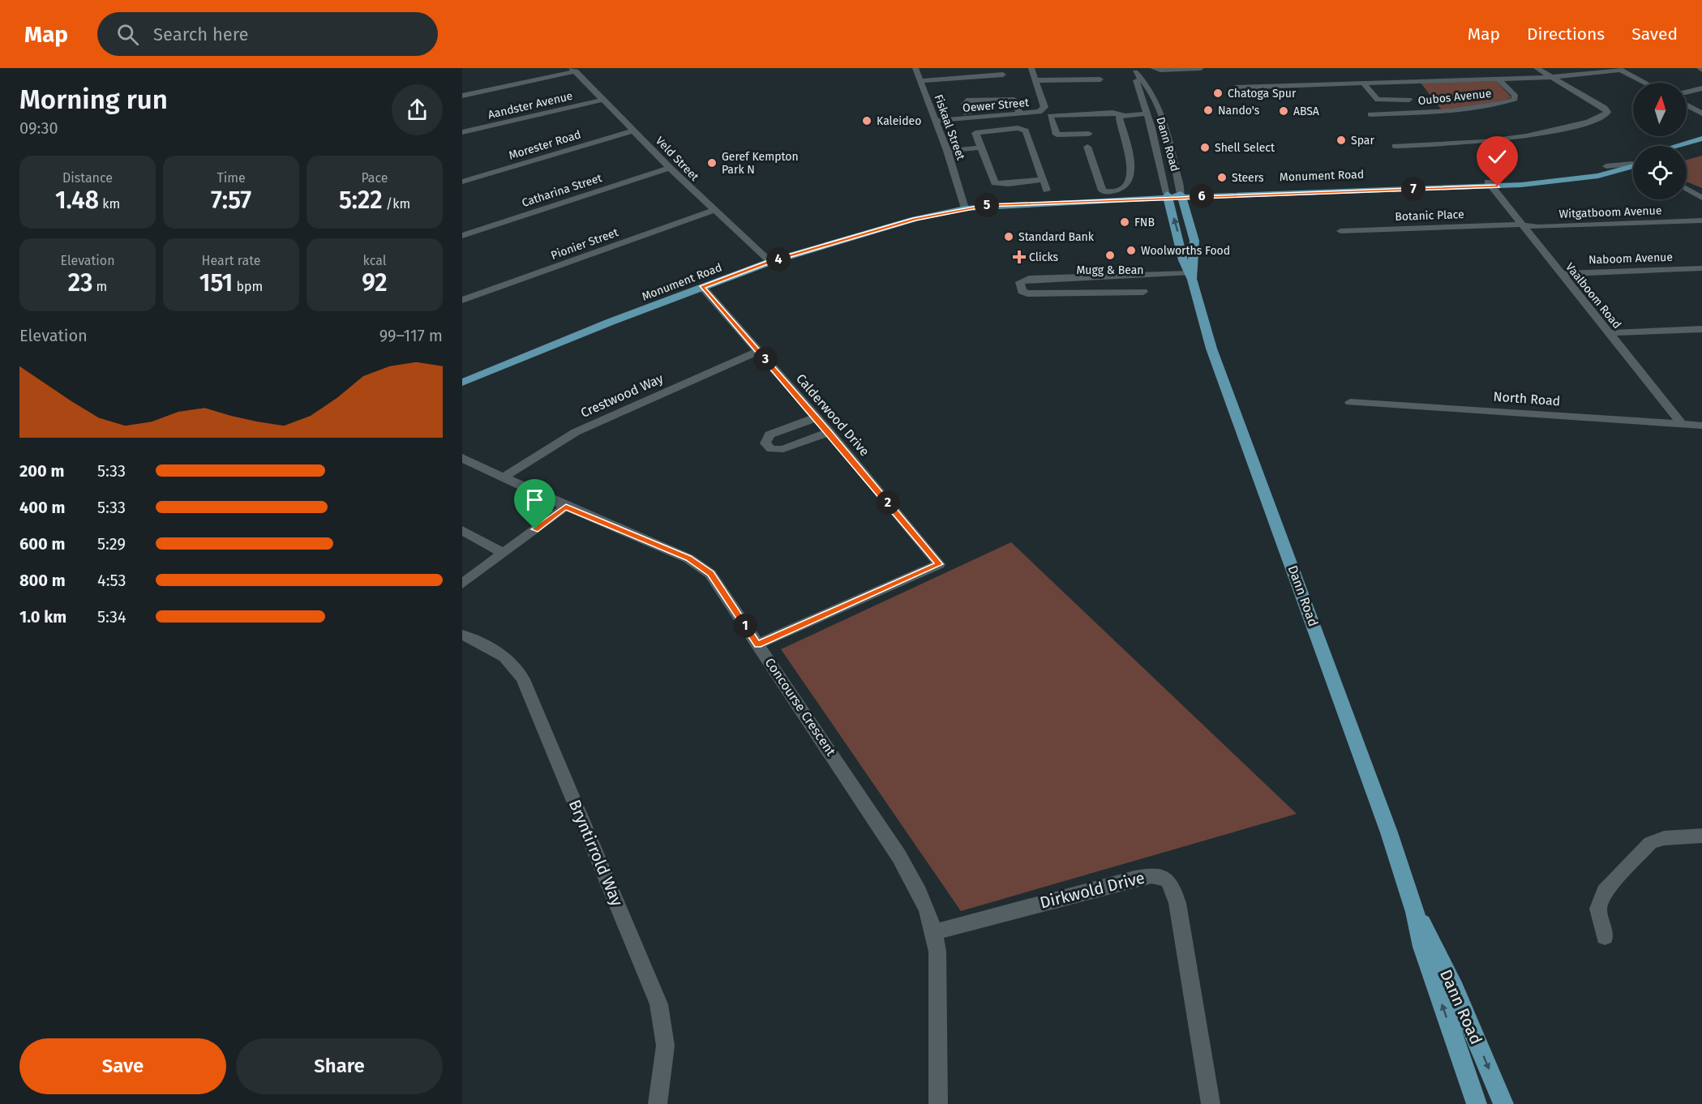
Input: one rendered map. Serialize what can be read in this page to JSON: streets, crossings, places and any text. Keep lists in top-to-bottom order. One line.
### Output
{"streets":{"main road":["Dann Road","Monument Road"],"street":["Oubos Avenue","Aandster Avenue","Oewer Street","Fiskaal Street","Morester Road","Veld Street","Catharina Street","Witgatboom Avenue","Botanic Place","Pionier Street","Naboom Avenue","Vaalboom Road","Crestwood Way","North Road","Calderwood Drive","Concourse Crescent","Bryntirrold Way","Dirkwold Drive"]},"crossings":[["Aandster Avenue","Veld Street"],["Oewer Street","Fiskaal Street"],["Fiskaal Street","Monument Road"],["Dann Road","Monument Road"],["Morester Road","Veld Street"],["Veld Street","Monument Road"],["Veld Street","Catharina Street"],["Veld Street","Pionier Street"],["Monument Road","Vaalboom Road"],["Monument Road","Calderwood Drive"],["Witgatboom Avenue","Botanic Place"],["Witgatboom Avenue","Vaalboom Road"],["Botanic Place","Vaalboom Road"],["Naboom Avenue","Vaalboom Road"],["Vaalboom Road","North Road"],["Crestwood Way","Calderwood Drive"],["Crestwood Way","Concourse Crescent"],["Calderwood Drive","Concourse Crescent"],["Concourse Crescent","Dirkwold Drive"]],"places":{"other":["Chatoga Spur","Nando's","ABSA","Kaleideo","Spar","Shell Select","Geref Kempton Park N","Steers","FNB","Standard Bank","Woolworths Food","Mugg & Bean"],"health":["Clicks"]},"north":"top","page":{"header":"Map","search":"Search here","nav":["Map","Directions","Saved"],"heading":["Morning run","09:30"],"stats":[["Distance","1.48 km"],["Time","7:57"],["Pace","5:22 /km"],["Elevation","23 m"],["Heart rate","151 bpm"],["kcal","92"]],"pins":["7","6","5","4","3","2","1"],"chart":["Elevation","99–117 m"],"list":[{"name":"200 m","note":"5:33"},{"name":"400 m","note":"5:33"},{"name":"600 m","note":"5:29"},{"name":"800 m","note":"4:53"},{"name":"1.0 km","note":"5:34"}],"buttons":["Save","Share"]}}
